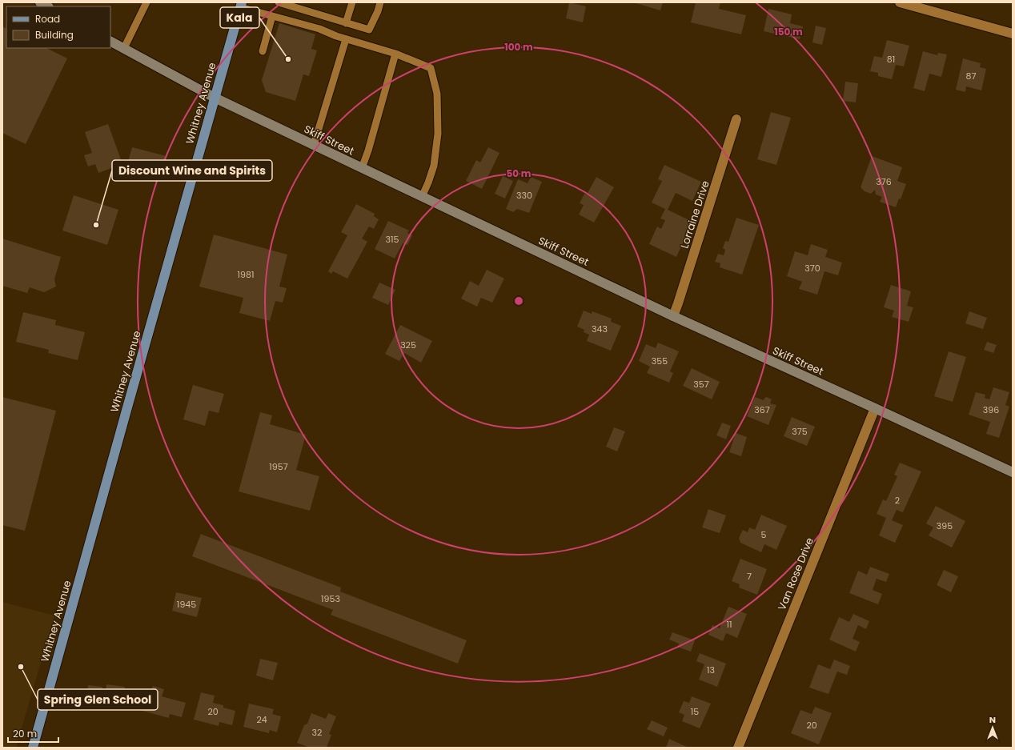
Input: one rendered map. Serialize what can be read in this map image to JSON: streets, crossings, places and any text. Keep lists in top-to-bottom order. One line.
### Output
{"streets":{"main road":["Whitney Avenue","Skiff Street"],"street":["Lorraine Drive","Van Rose Drive"]},"crossings":[["Whitney Avenue","Skiff Street"],["Skiff Street","Lorraine Drive"],["Skiff Street","Van Rose Drive"]],"places":["Kala","Discount Wine and Spirits","Spring Glen School"],"house_numbers":["81","87","376","330","315","370","1981","343","325","355","357","367","396","375","1957","2","395","5","7","1953","1945","11","13","20","15","24","20","32"],"legend":["Road","Building"],"scale_bar":"20 m","north":"top","rings":["150 m","100 m","50 m"]}
